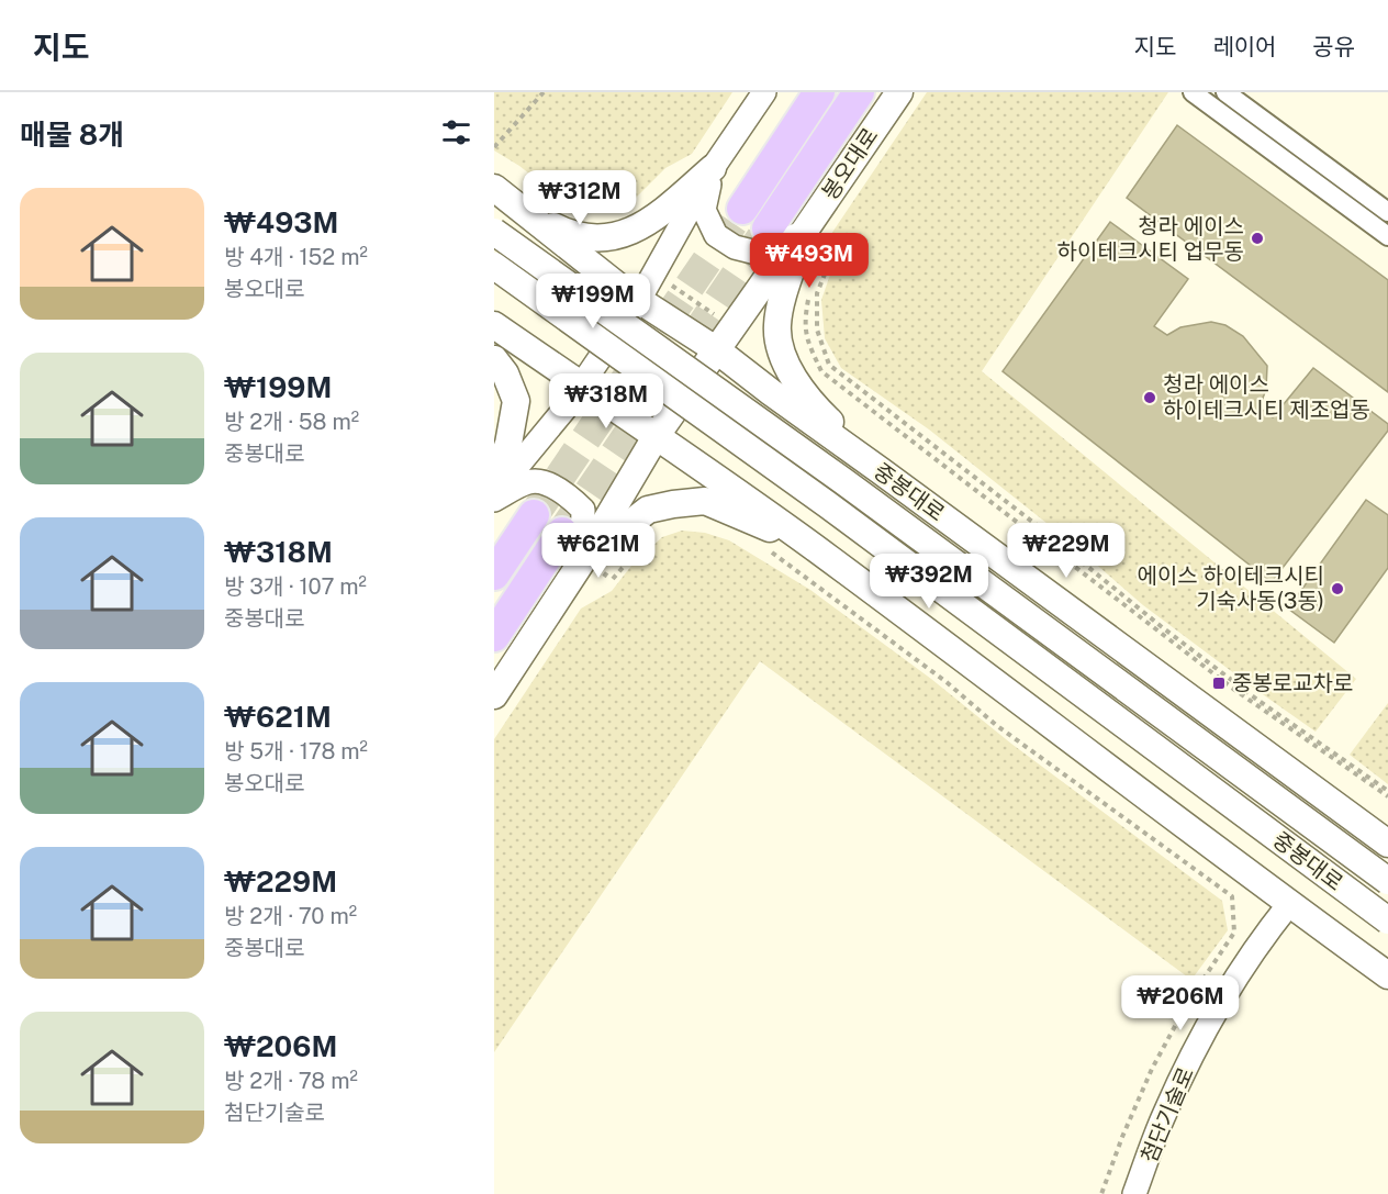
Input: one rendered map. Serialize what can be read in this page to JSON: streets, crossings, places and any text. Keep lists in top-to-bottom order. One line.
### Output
{"streets":{"highway":["봉오대로"],"main road":["중봉대로"],"street":["첨단기술로"]},"crossings":[["봉오대로","중봉대로"],["중봉대로","첨단기술로"]],"places":{"other":["청라 에이스 하이테크시티 업무동","청라 에이스 하이테크시티 제조업동","에이스 하이테크시티 기숙사동(3동)"],"transit":["중봉로교차로"]},"page":{"header":"지도","nav":["지도","레이어","공유"],"heading":"매물 8개","price":["₩312M","₩493M","₩199M","₩318M","₩621M","₩229M","₩392M","₩206M"],"list":[{"name":"₩493M","note":"방 4개 · 152 m² · 봉오대로"},{"name":"₩199M","note":"방 2개 · 58 m² · 중봉대로"},{"name":"₩318M","note":"방 3개 · 107 m² · 중봉대로"},{"name":"₩621M","note":"방 5개 · 178 m² · 봉오대로"},{"name":"₩229M","note":"방 2개 · 70 m² · 중봉대로"},{"name":"₩206M","note":"방 2개 · 78 m² · 첨단기술로"}]}}
